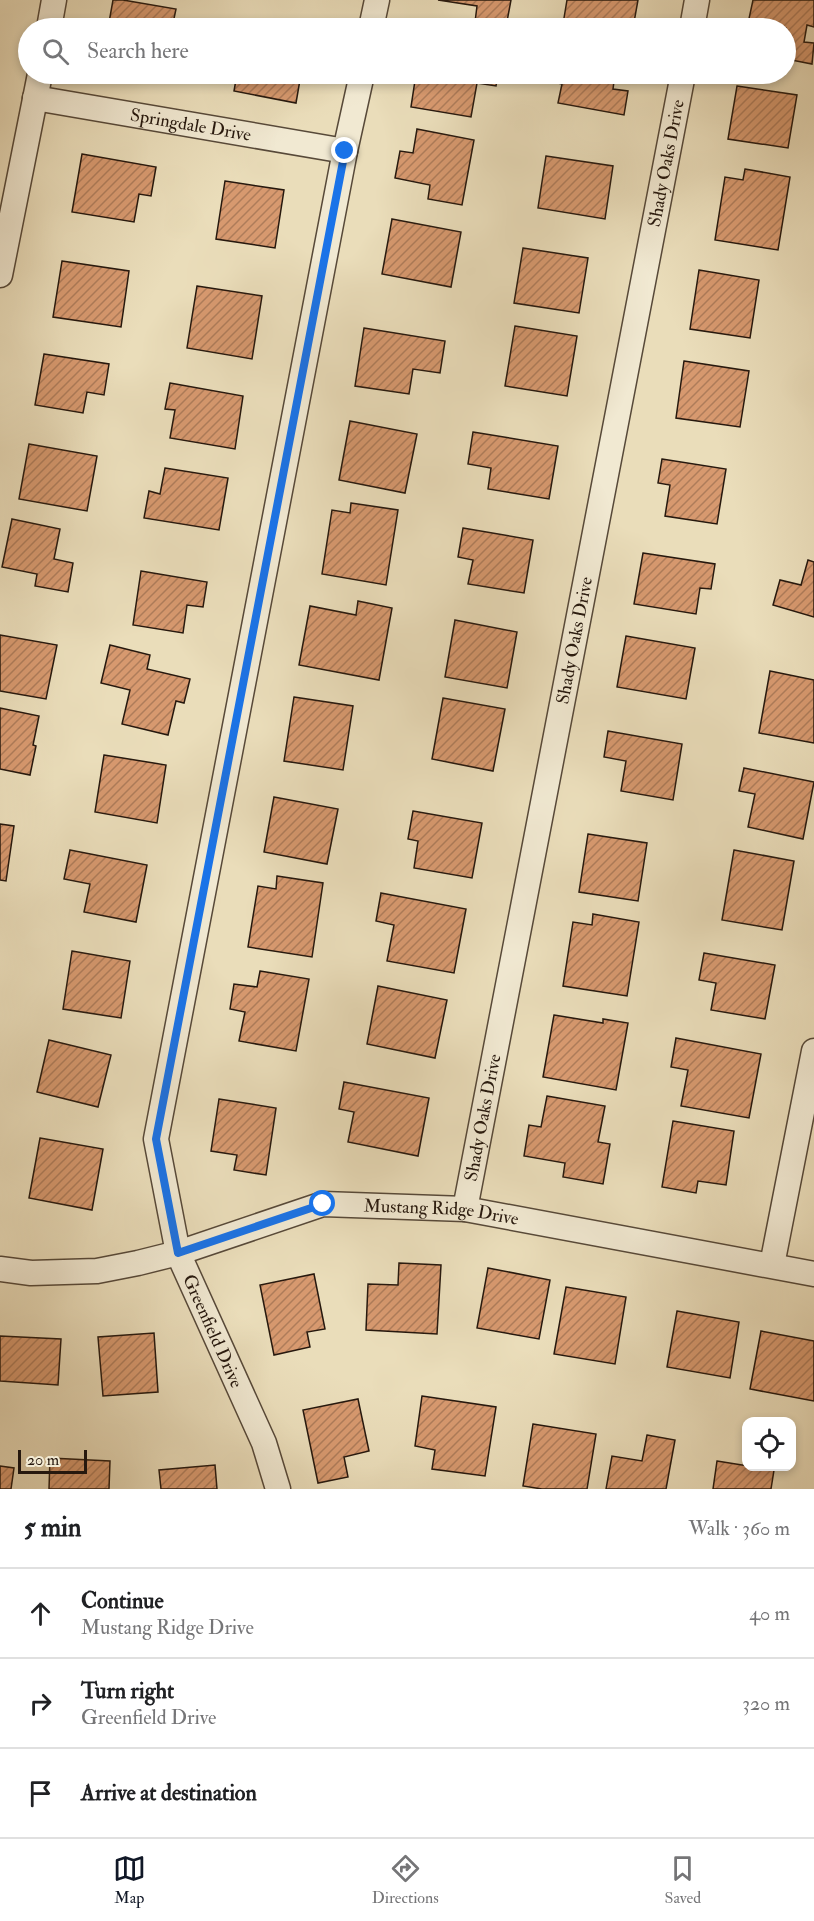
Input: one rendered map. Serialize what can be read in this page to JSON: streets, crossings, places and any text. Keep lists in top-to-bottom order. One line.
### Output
{"streets":{"street":["Springdale Drive","Shady Oaks Drive","Mustang Ridge Drive","Greenfield Drive"]},"crossings":[["Springdale Drive","Greenfield Drive"],["Shady Oaks Drive","Mustang Ridge Drive"],["Mustang Ridge Drive","Greenfield Drive"]],"scale_bar":"20 m","page":{"search":"Search here","scale":"20 m","heading":["5 min","Walk · 360 m"],"list":[["Continue","Mustang Ridge Drive","40 m"],["Turn right","Greenfield Drive","320 m"],"Arrive at destination"],"nav":["Map","Directions","Saved"]}}
